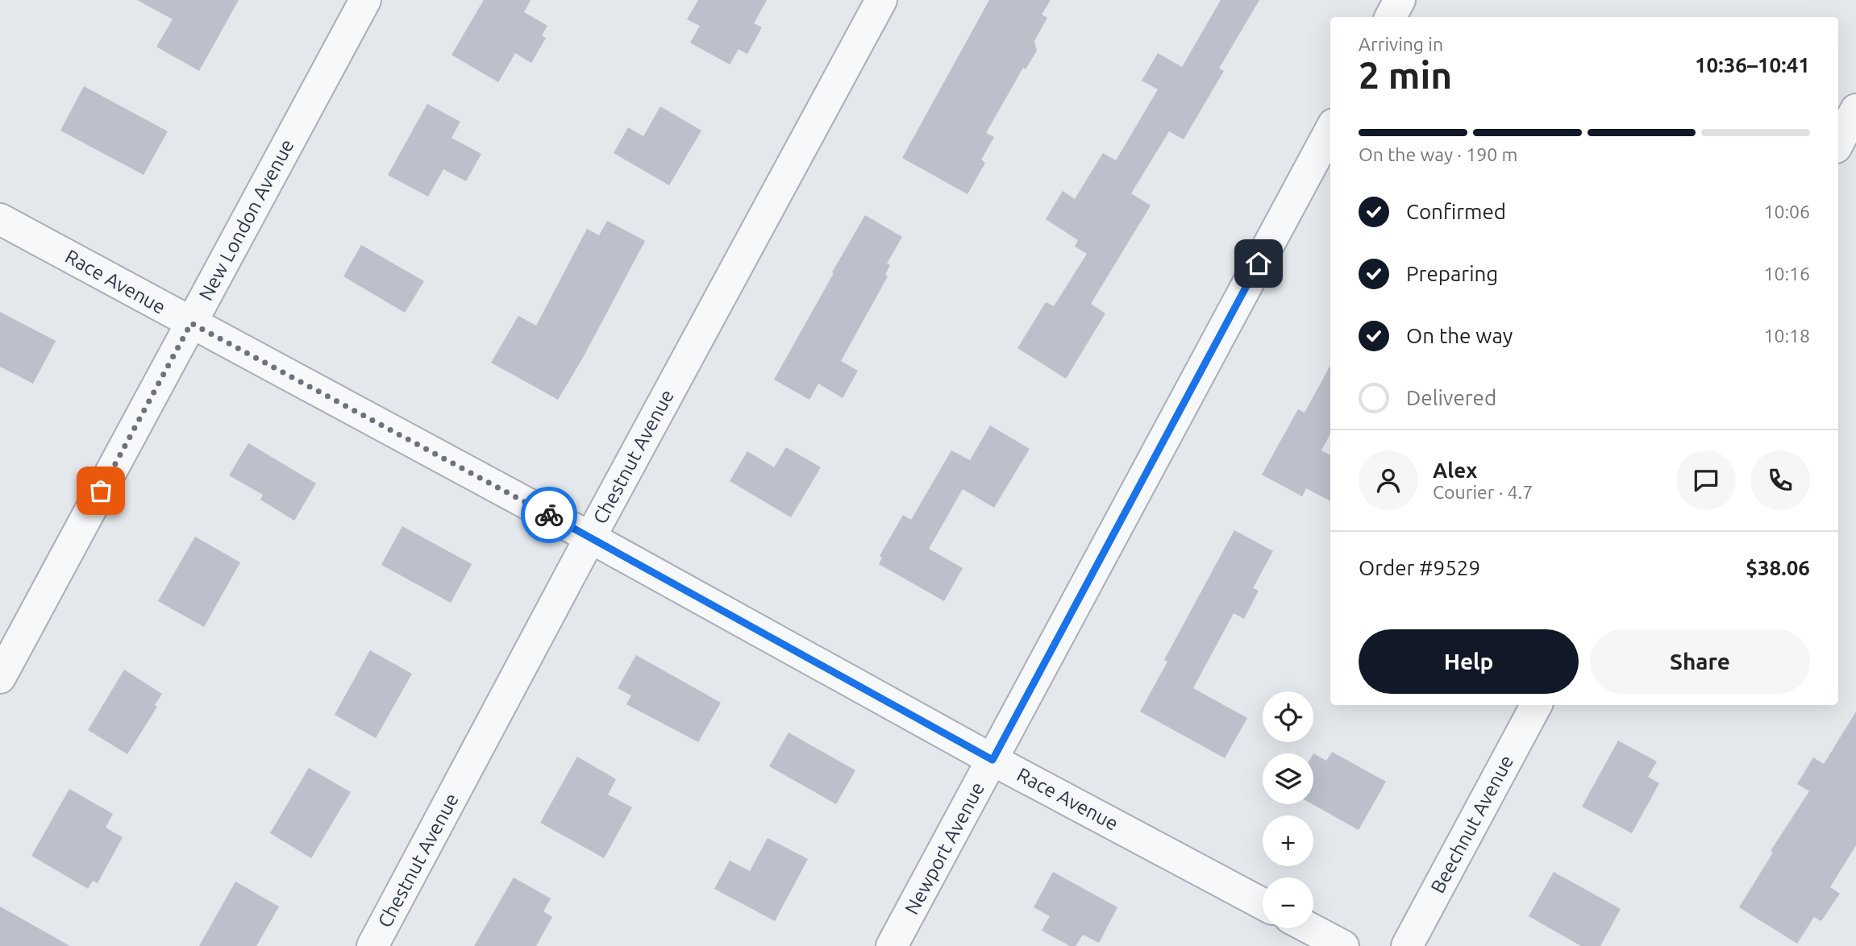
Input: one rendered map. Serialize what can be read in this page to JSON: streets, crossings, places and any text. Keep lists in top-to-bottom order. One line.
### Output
{"streets":{"street":["New London Avenue","Race Avenue","Chestnut Avenue","Beechnut Avenue","Newport Avenue"]},"crossings":[["New London Avenue","Race Avenue"],["Race Avenue","Chestnut Avenue"],["Race Avenue","Newport Avenue"]],"page":{"heading":["2 min","Arriving in","10:36–10:41"],"panel":["Alex","Courier · 4.7","Order #9529","$38.06"],"bar":"On the way · 190 m","list":[["Confirmed","10:06"],["Preparing","10:16"],["On the way","10:18"],"Delivered"],"buttons":["Help","Share"],"map_buttons":["+","−"]}}
